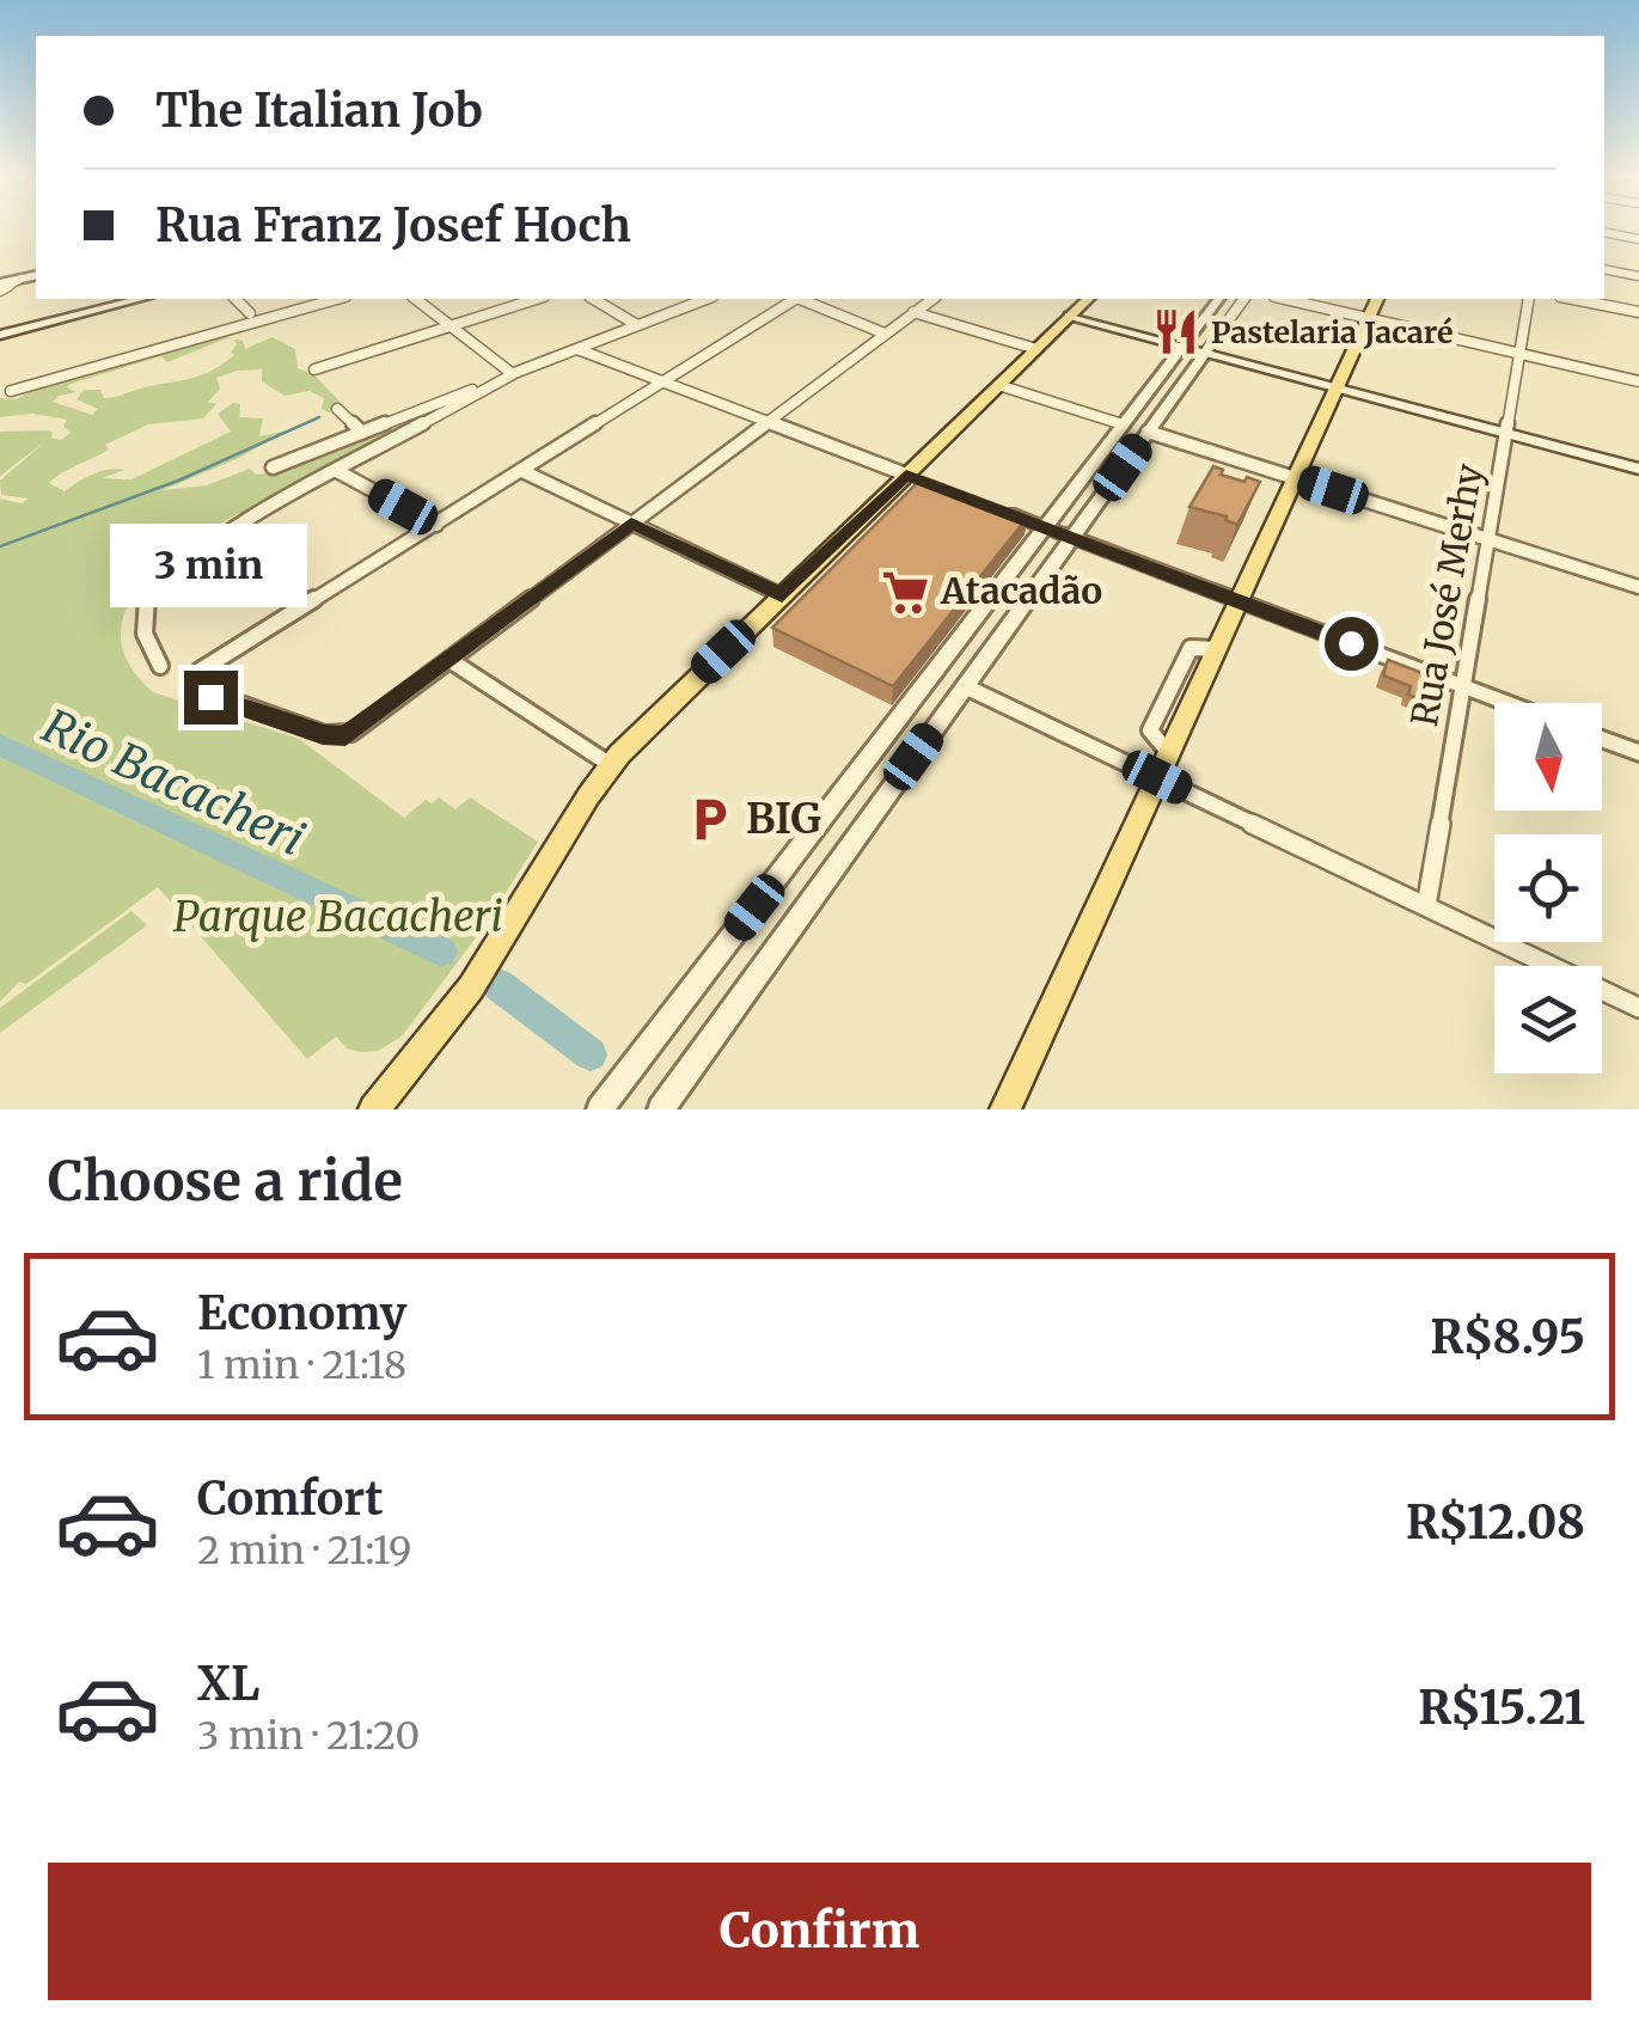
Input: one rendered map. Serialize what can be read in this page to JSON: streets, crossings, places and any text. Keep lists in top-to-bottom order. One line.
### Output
{"streets":{"street":["Rua José Merhy"]},"water":["Rio Bacacheri"],"parks":["Parque Bacacheri"],"places":{"restaurant":["Pastelaria Jacaré"],"supermarket":["Atacadão"],"parking":["BIG"]},"north":"bottom","page":{"banner":["The Italian Job","Rua Franz Josef Hoch"],"bubble":"3 min","heading":"Choose a ride","list":[{"name":"Economy","note":"1 min · 21:18","value":"R$8.95"},{"name":"Comfort","note":"2 min · 21:19","value":"R$12.08"},{"name":"XL","note":"3 min · 21:20","value":"R$15.21"}],"buttons":"Confirm"}}
